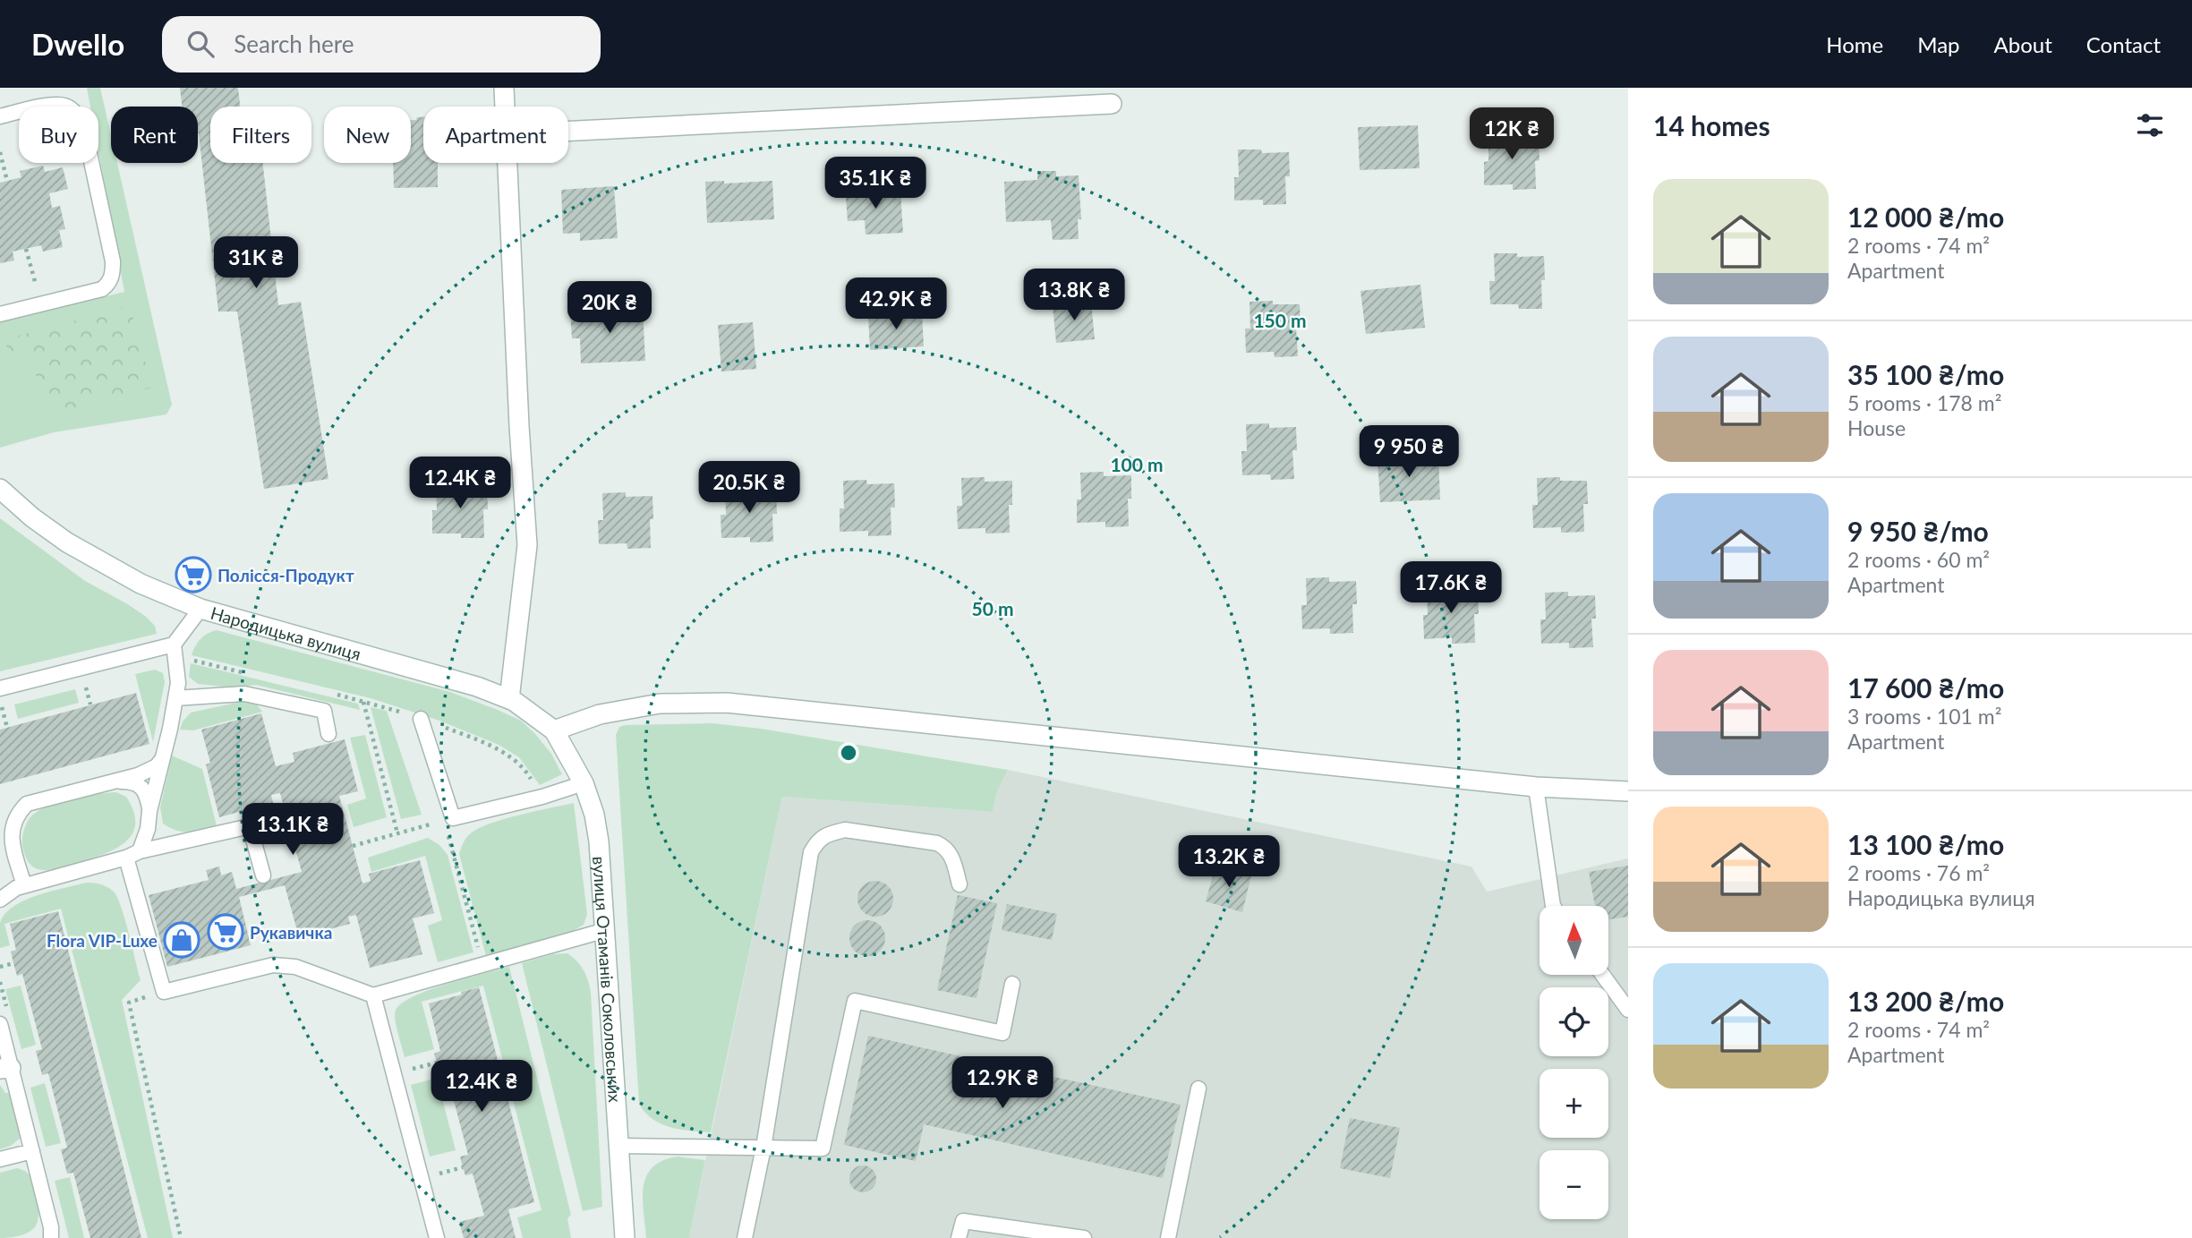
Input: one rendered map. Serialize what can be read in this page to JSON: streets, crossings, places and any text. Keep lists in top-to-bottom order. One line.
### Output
{"streets":{"street":["Народицька вулиця","вулиця Отаманів Соколовських"]},"crossings":[["Народицька вулиця","вулиця Отаманів Соколовських"]],"places":{"supermarket":["Полісся-Продукт","Рукавичка"],"shop":["Flora VIP-Luxe"]},"north":"top","page":{"header":"Dwello","search":"Search here","nav":["Home","Map","About","Contact"],"heading":"14 homes","chip":["Buy","Rent","Filters","New","Apartment"],"price":["12K ₴","35.1K ₴","31K ₴","13.8K ₴","42.9K ₴","20K ₴","9 950 ₴","12.4K ₴","20.5K ₴","17.6K ₴","13.1K ₴","13.2K ₴","12.9K ₴","12.4K ₴"],"list":[{"name":"12 000 ₴/mo","note":"2 rooms · 74 m² · Apartment"},{"name":"35 100 ₴/mo","note":"5 rooms · 178 m² · House"},{"name":"9 950 ₴/mo","note":"2 rooms · 60 m² · Apartment"},{"name":"17 600 ₴/mo","note":"3 rooms · 101 m² · Apartment"},{"name":"13 100 ₴/mo","note":"2 rooms · 76 m² · Народицька вулиця"},{"name":"13 200 ₴/mo","note":"2 rooms · 74 m² · Apartment"}],"map_buttons":["+","−"]},"rings":["150 m","100 m","50 m"]}
